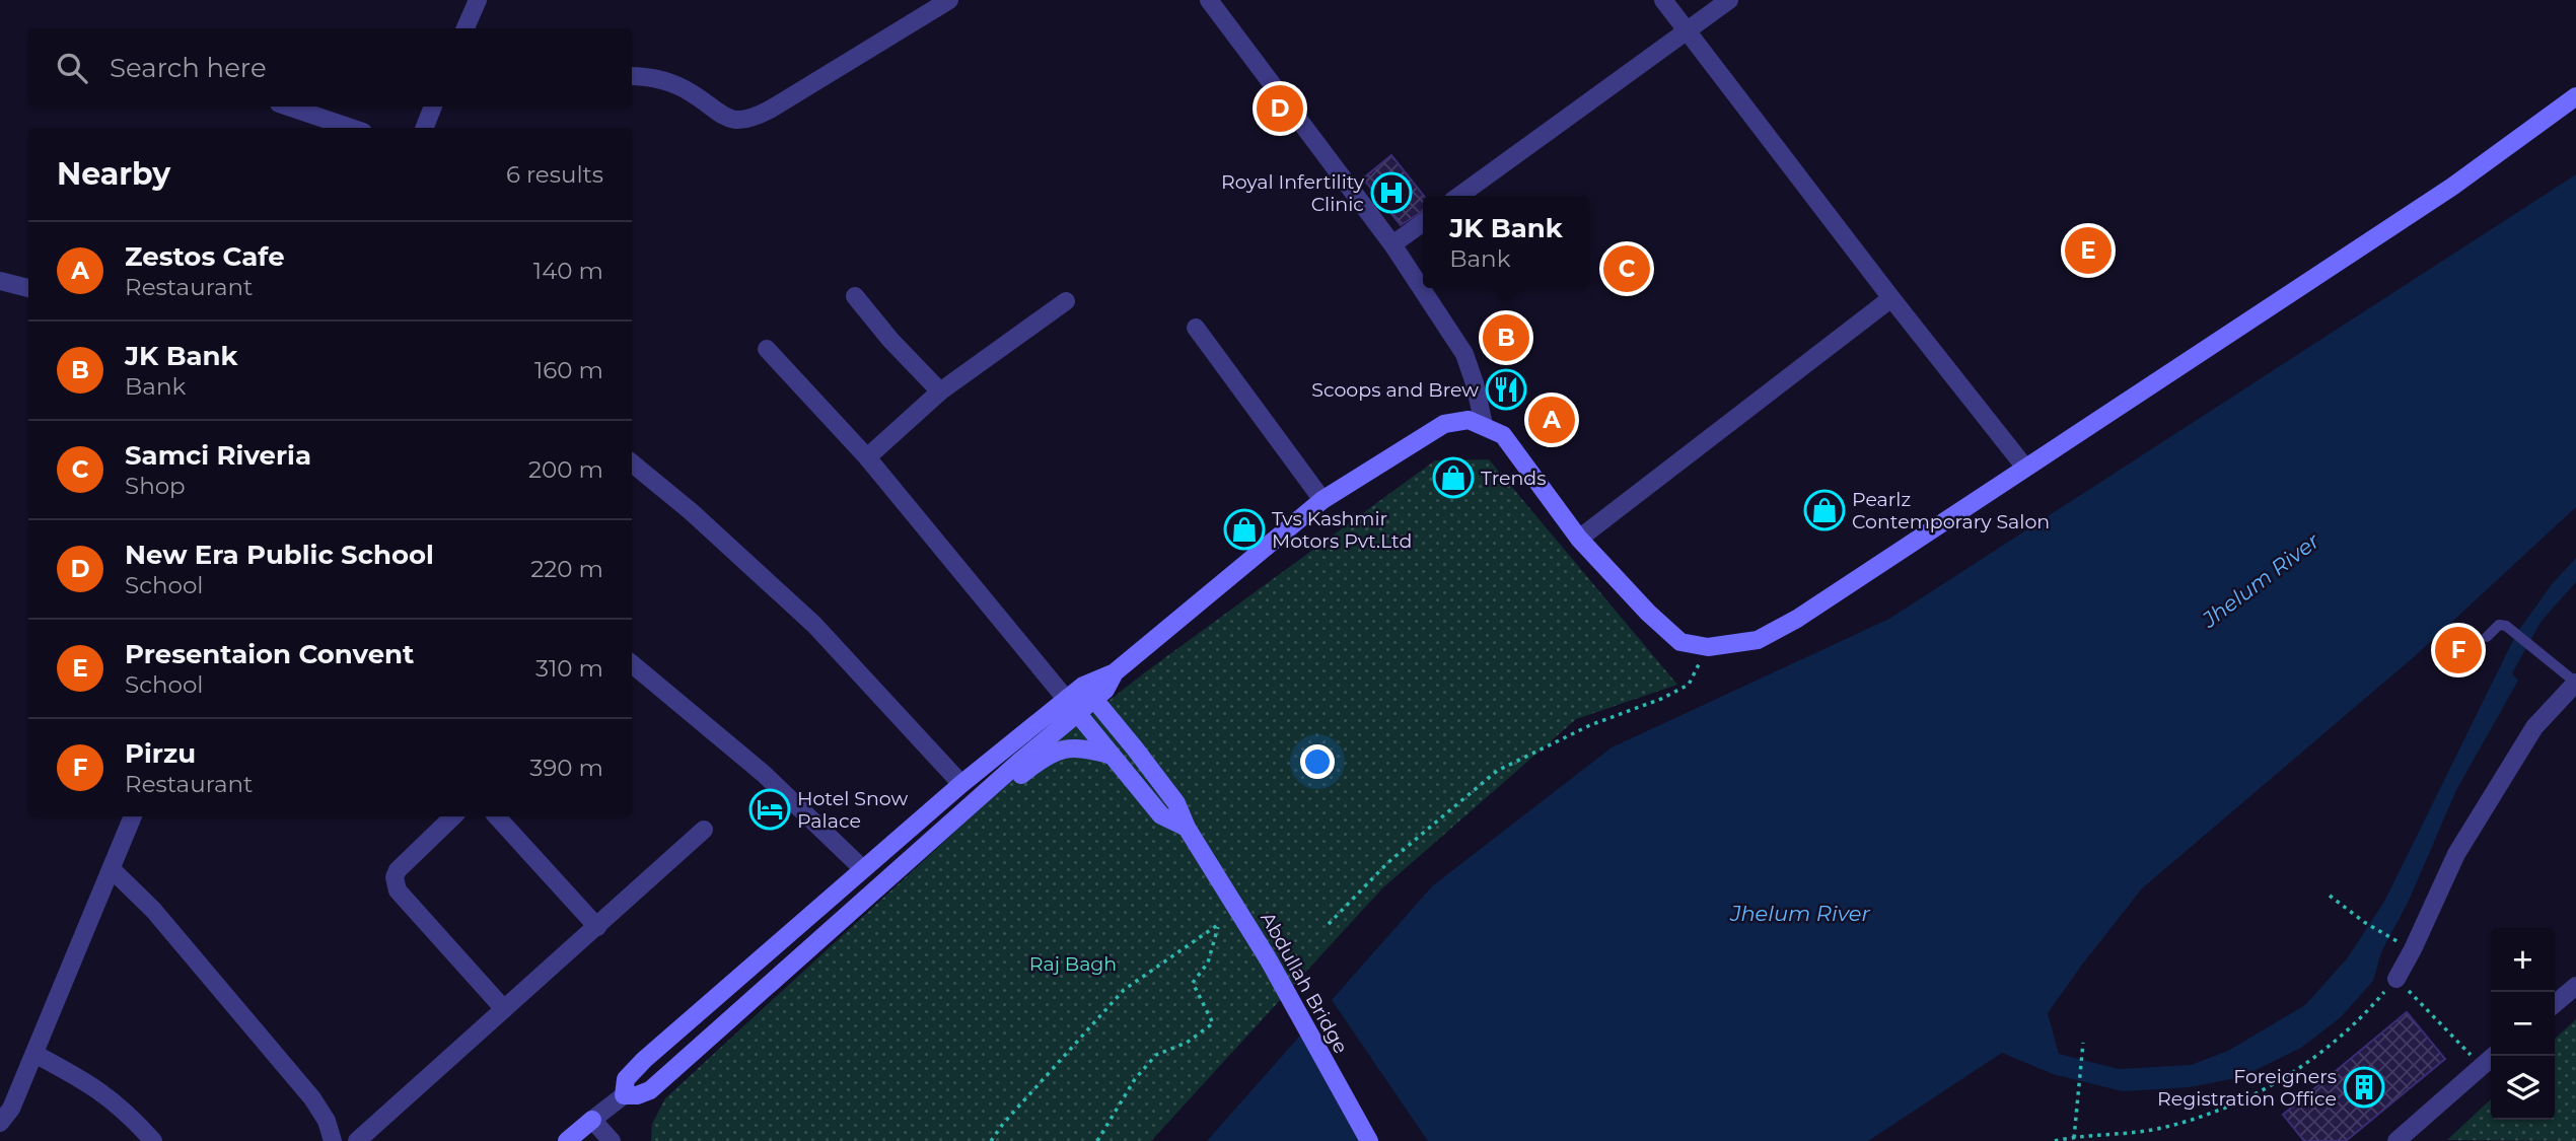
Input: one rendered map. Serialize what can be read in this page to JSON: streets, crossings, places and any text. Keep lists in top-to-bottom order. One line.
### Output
{"streets":{"main road":["Abdullah Bridge"]},"water":["Jhelum River"],"parks":["Raj Bagh"],"places":{"hospital":["Royal Infertility Clinic"],"restaurant":["Scoops and Brew"],"shop":["Trends","Pearlz Contemporary Salon","Tvs Kashmir Motors Pvt.Ltd"],"hotel":["Hotel Snow Palace"],"building":["Foreigners Registration Office"]},"page":{"search":"Search here","pins":["D","E","C","B","A","F"],"heading":["Nearby","6 results"],"popup":["JK Bank","Bank"],"list":[{"mark":"A","name":"Zestos Cafe","note":"Restaurant","value":"140 m"},{"mark":"B","name":"JK Bank","note":"Bank","value":"160 m"},{"mark":"C","name":"Samci Riveria","note":"Shop","value":"200 m"},{"mark":"D","name":"New Era Public School","note":"School","value":"220 m"},{"mark":"E","name":"Presentaion Convent","note":"School","value":"310 m"},{"mark":"F","name":"Pirzu","note":"Restaurant","value":"390 m"}],"map_buttons":["+","−"]}}
